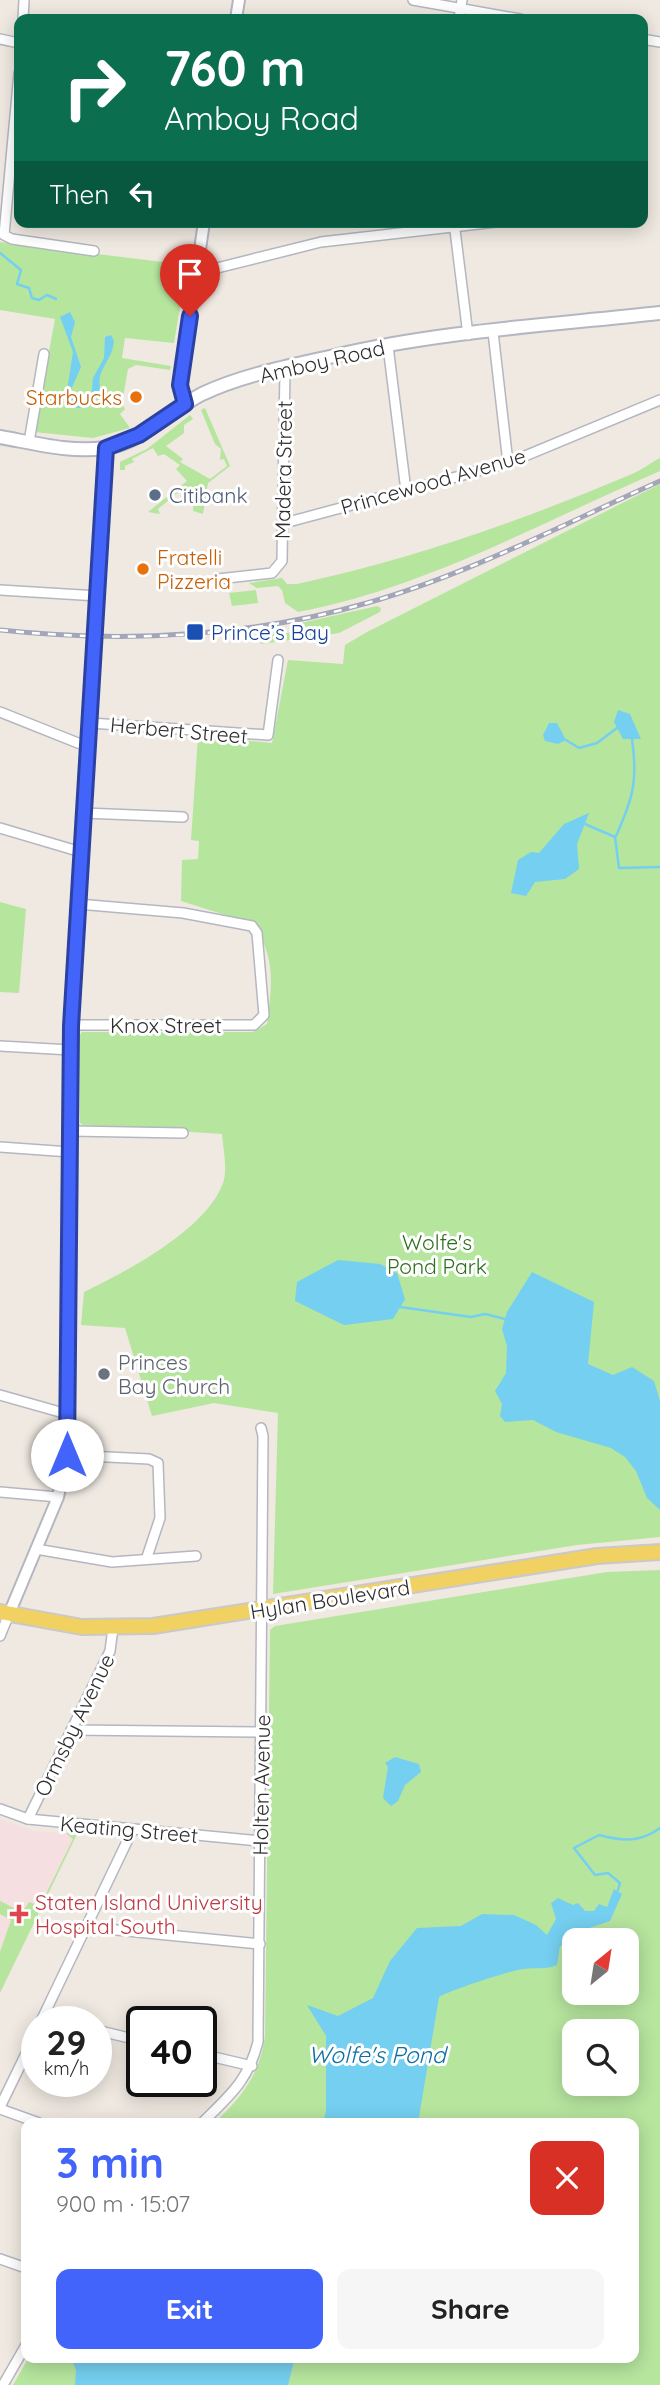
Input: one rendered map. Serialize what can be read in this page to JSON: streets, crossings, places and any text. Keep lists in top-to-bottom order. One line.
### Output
{"streets":{"main road":["Amboy Road","Hylan Boulevard"],"street":["Madera Street","Princewood Avenue","Herbert Street","Knox Street","Ormsby Avenue","Holten Avenue","Keating Street"]},"crossings":[["Amboy Road","Madera Street"],["Madera Street","Princewood Avenue"],["Hylan Boulevard","Ormsby Avenue"],["Hylan Boulevard","Holten Avenue"],["Ormsby Avenue","Keating Street"],["Holten Avenue","Keating Street"]],"water":["Wolfe's Pond"],"parks":["Wolfe's Pond Park"],"places":{"other":["Starbucks","Citibank","Fratelli Pizzeria","Princes Bay Church"],"transit":["Prince’s Bay"],"health":["Staten Island University Hospital South"]},"north":"top right","page":{"turn":["760 m","Amboy Road"],"then":"Then","speed":"29 km/h","limit":"40","heading":["3 min","900 m · 15:07"],"buttons":["Exit","Share"]}}
